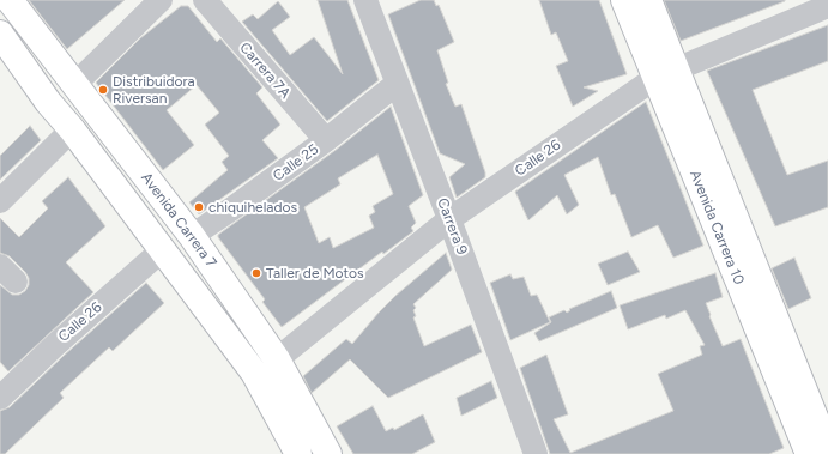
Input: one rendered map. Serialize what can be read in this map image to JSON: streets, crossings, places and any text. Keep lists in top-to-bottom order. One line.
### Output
{"streets":{"main road":["Avenida Carrera 7","Avenida Carrera 10"],"street":["Carrera 7A","Calle 26","Calle 25","Carrera 9"]},"crossings":[["Carrera 7A","Calle 25"],["Calle 26","Avenida Carrera 7"],["Calle 26","Carrera 9"],["Calle 26","Avenida Carrera 10"],["Calle 25","Avenida Carrera 7"],["Calle 25","Carrera 9"]],"places":["Distribuidora Riversan","chiquihelados","Taller de Motos"]}
